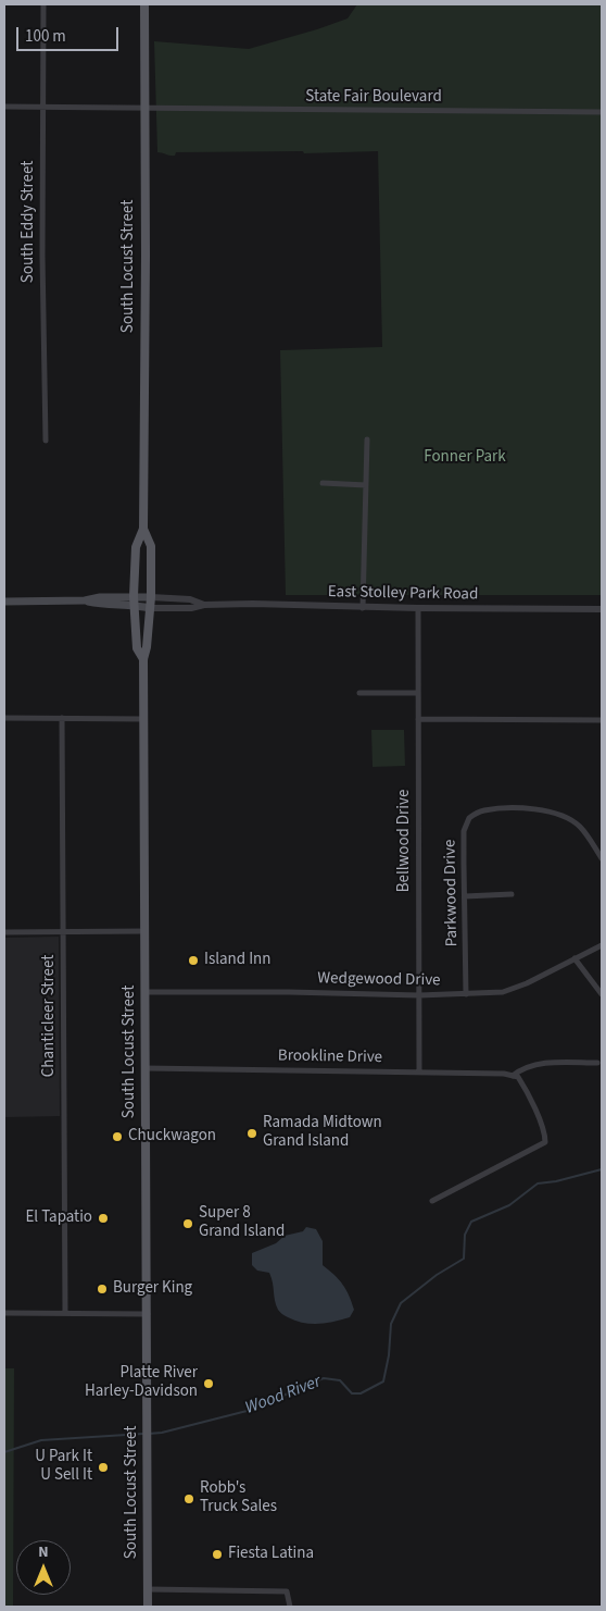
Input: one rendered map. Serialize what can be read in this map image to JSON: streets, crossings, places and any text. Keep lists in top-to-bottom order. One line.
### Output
{"streets":{"main road":["South Locust Street"],"street":["State Fair Boulevard","South Eddy Street","East Stolley Park Road","Bellwood Drive","Parkwood Drive","Wedgewood Drive","Chanticleer Street","Brookline Drive"]},"crossings":[["State Fair Boulevard","South Eddy Street"],["State Fair Boulevard","South Locust Street"],["South Locust Street","East Stolley Park Road"],["South Locust Street","Wedgewood Drive"],["South Locust Street","Brookline Drive"],["East Stolley Park Road","Bellwood Drive"],["Bellwood Drive","Wedgewood Drive"],["Bellwood Drive","Brookline Drive"],["Parkwood Drive","Wedgewood Drive"]],"water":["Wood River"],"parks":["Fonner Park"],"places":["Island Inn","Ramada Midtown Grand Island","Chuckwagon","El Tapatio","Super 8 Grand Island","Burger King","Platte River Harley-Davidson","U Park It U Sell It","Robb's Truck Sales","Fiesta Latina"],"scale_bar":"100 m","north":"top"}
